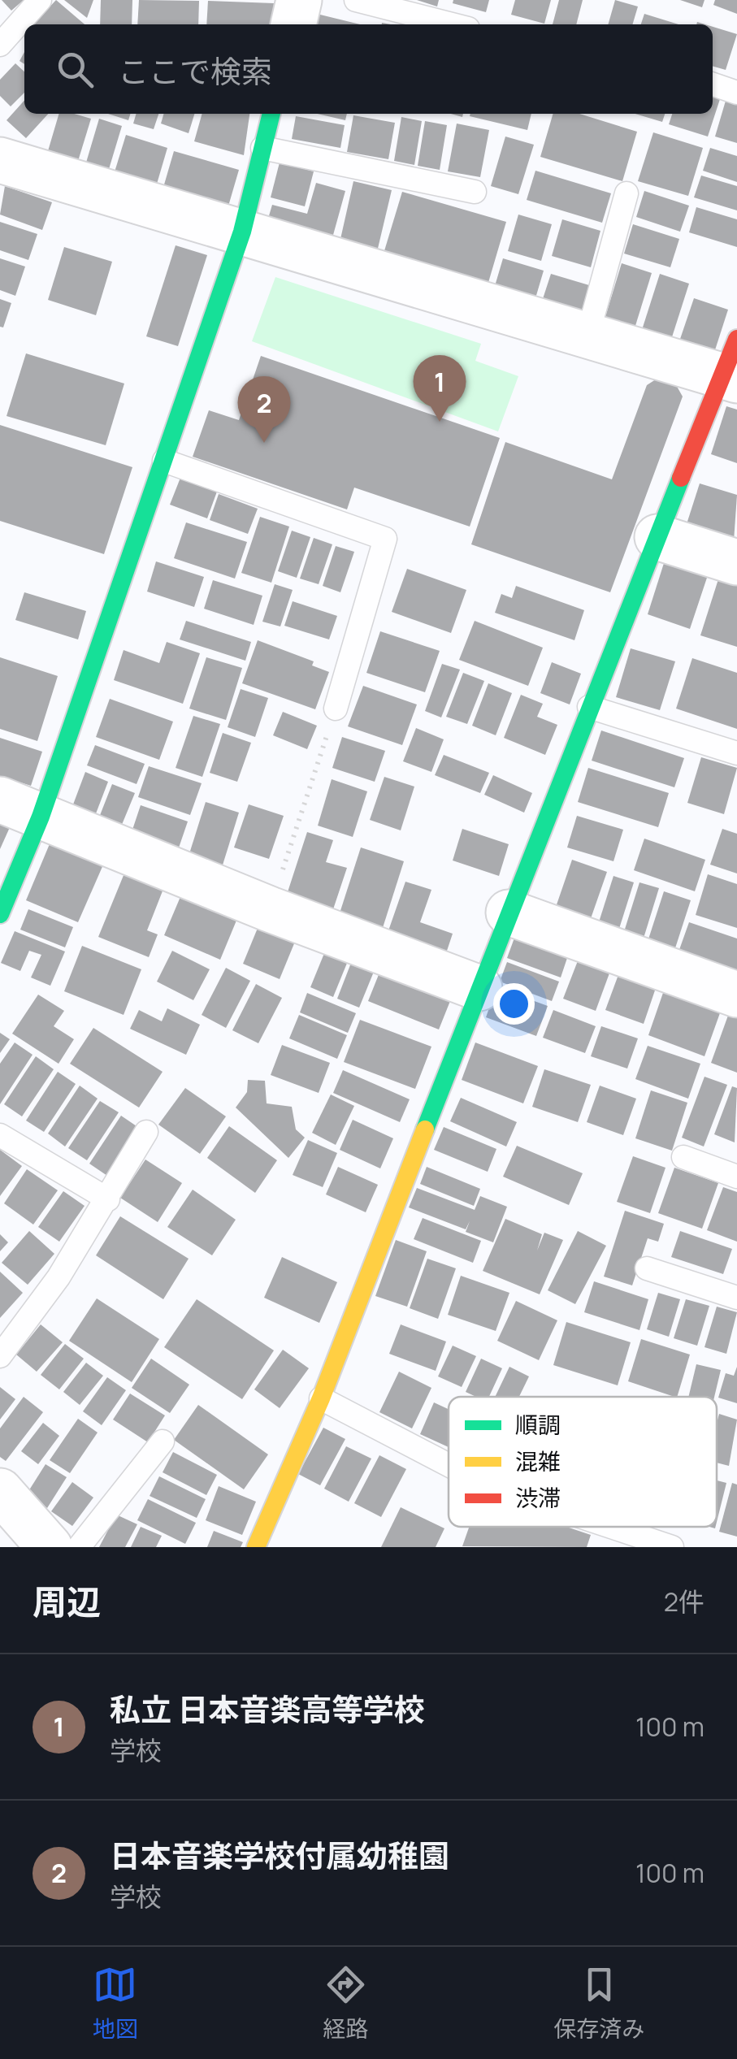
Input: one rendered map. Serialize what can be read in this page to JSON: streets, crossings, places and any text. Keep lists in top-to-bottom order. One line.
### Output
{"legend":["順調","混雑","渋滞"],"page":{"search":"ここで検索","pins":["1","2"],"heading":["周辺","2件"],"list":[{"mark":"1","name":"私立 日本音楽高等学校","note":"学校","value":"100 m"},{"mark":"2","name":"日本音楽学校付属幼稚園","note":"学校","value":"100 m"}],"nav":["地図","経路","保存済み"]}}
